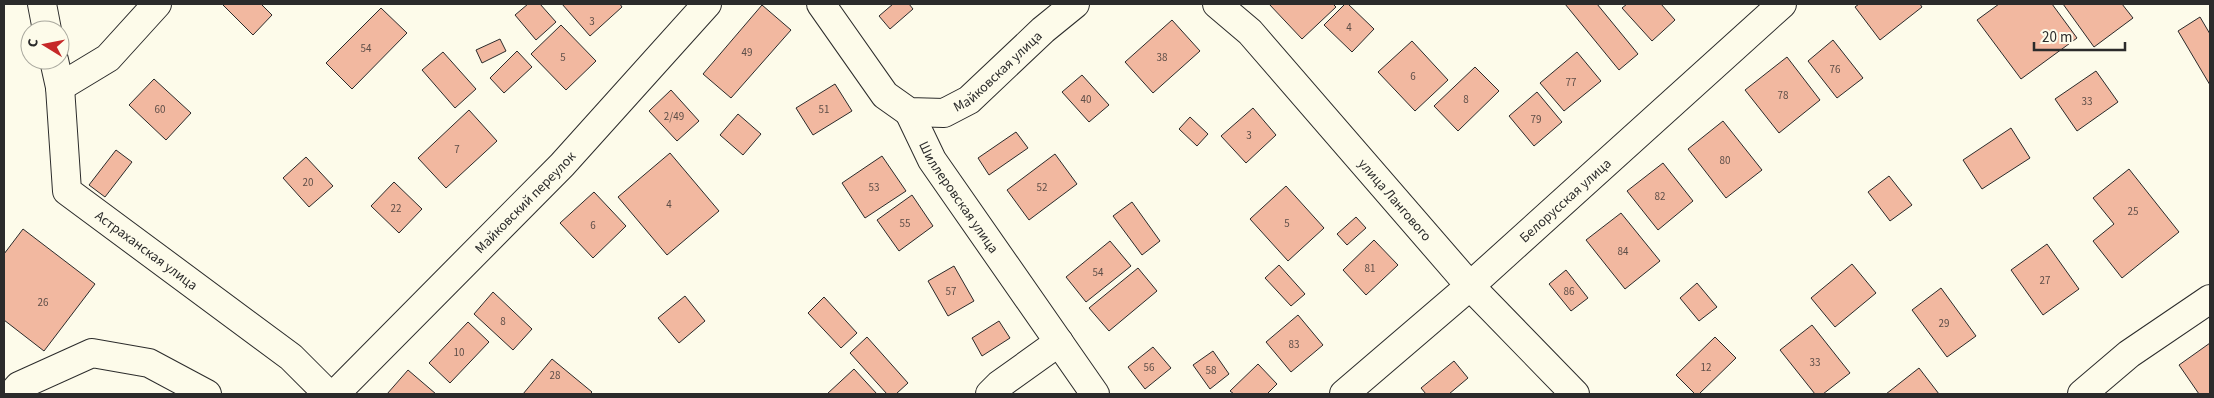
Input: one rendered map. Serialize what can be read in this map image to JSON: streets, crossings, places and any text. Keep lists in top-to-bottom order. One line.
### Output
{"streets":{"street":["Майковская улица","Шиллеровская улица","улица Лангового","Белорусская улица","Майковский переулок","Астраханская улица"]},"crossings":[["Майковская улица","Шиллеровская улица"],["улица Лангового","Белорусская улица"]],"house_numbers":["3","4","54","49","5","38","76","6","77","78","40","8","33","60","51","2/49","79","3","7","80","20","53","52","82","4","22","25","55","5","6","84","81","54","27","57","86","26","8","29","83","10","33","56","12","58","28"],"scale_bar":"20 m","north":"left"}
